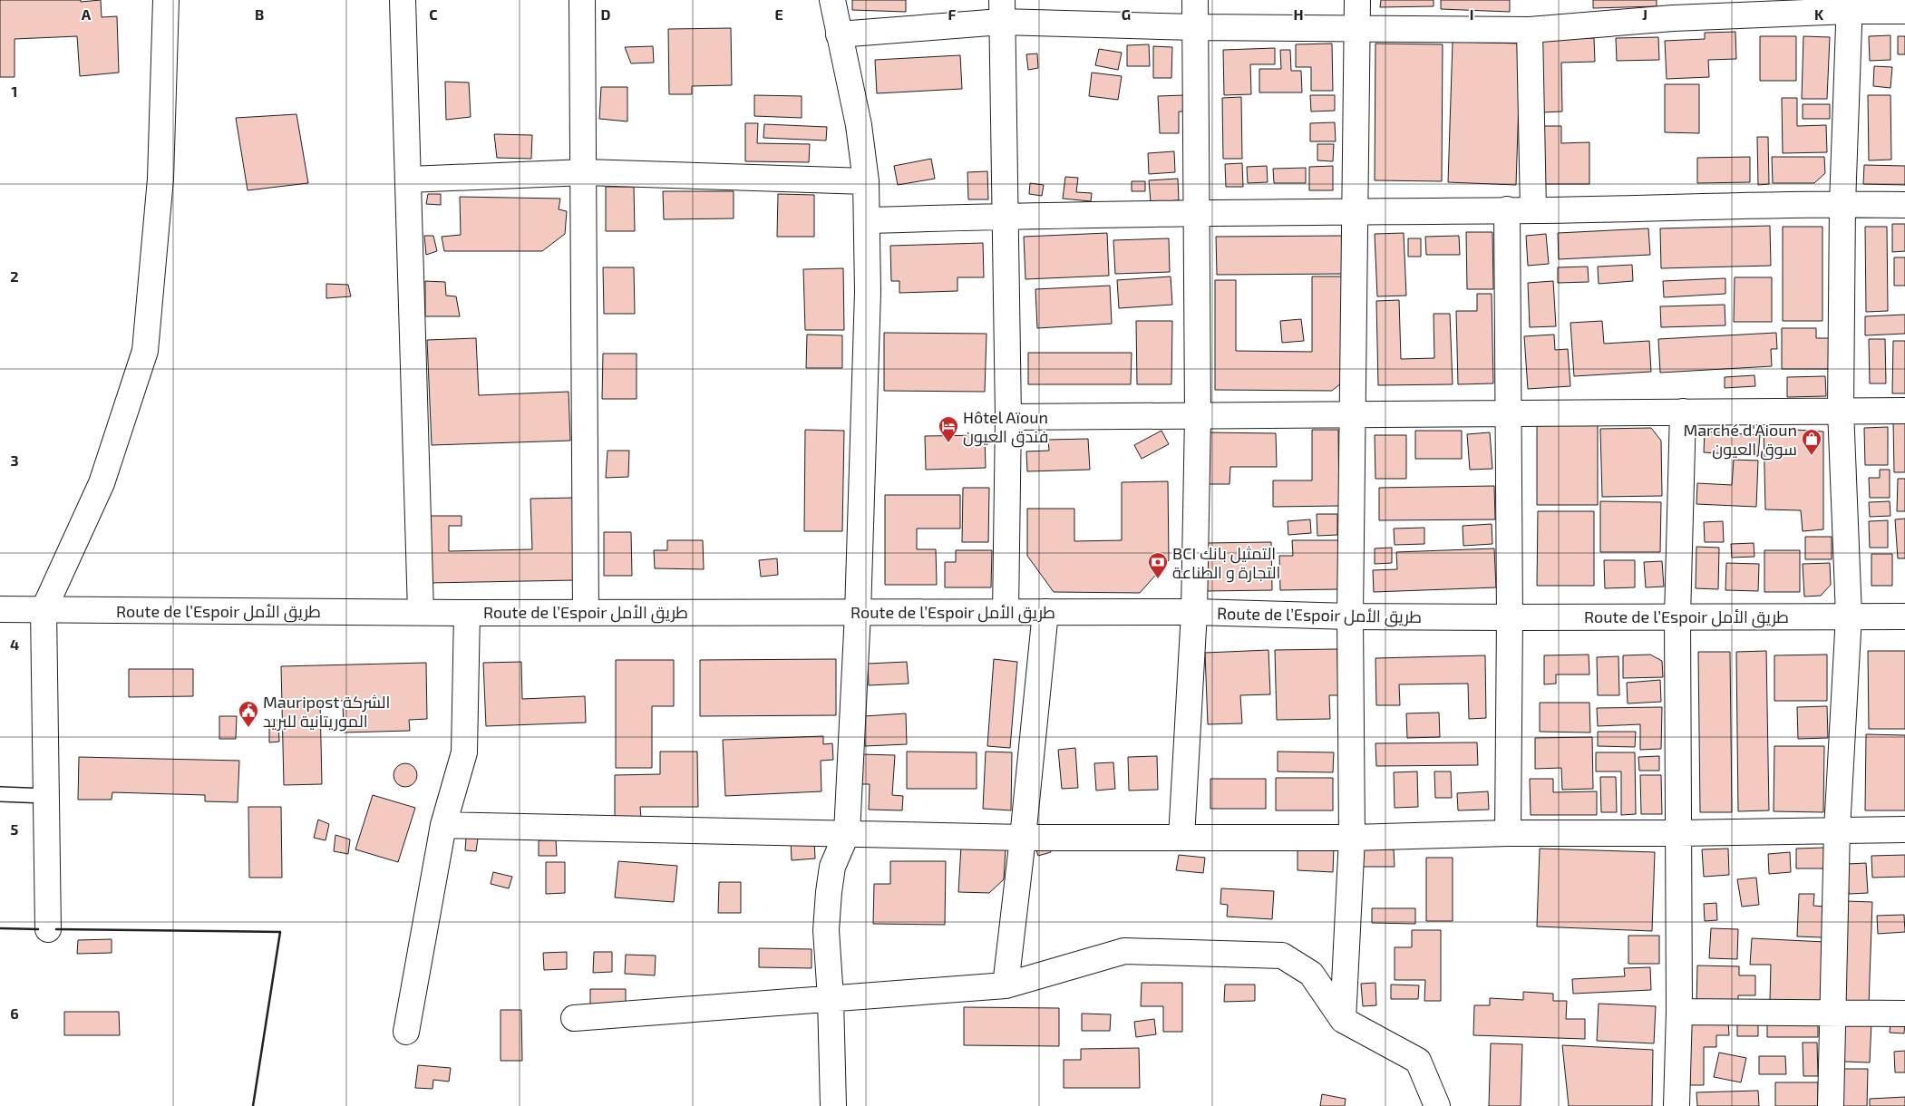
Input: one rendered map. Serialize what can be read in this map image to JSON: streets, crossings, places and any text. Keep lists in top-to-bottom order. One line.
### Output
{"streets":{"main road":["Route de l’Espoir طريق الأمل"]},"places":{"hotel":["Hôtel Aïoun فندق العيون"],"shop":["Marché d'Aioun سوق العيون"],"bank":["BCI التمثيل بانك التجارة و الطناعة"],"public building":["Mauripost الشركة الموريتانية للبريد"]},"grid":{"columns":["A","B","C","D","E","F","G","H","I","J","K"],"rows":["1","2","3","4","5","6"]}}
